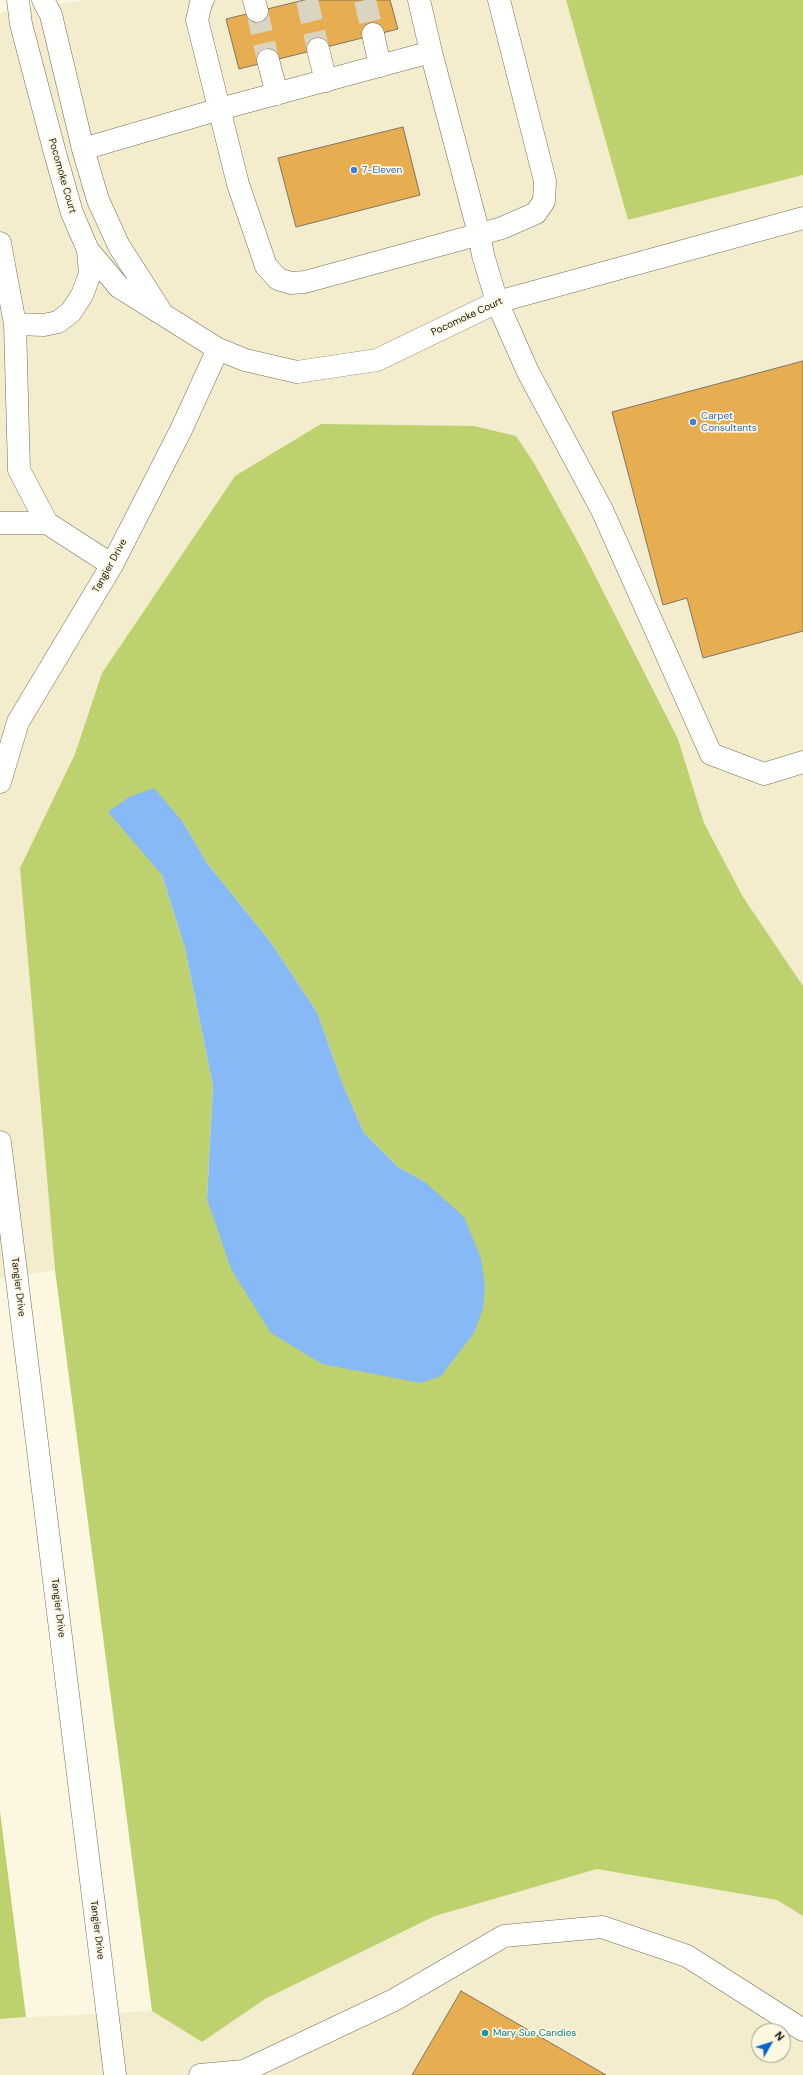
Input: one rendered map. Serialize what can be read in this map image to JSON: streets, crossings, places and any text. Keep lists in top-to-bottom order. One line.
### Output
{"streets":{"street":["Pocomoke Court","Tangier Drive"]},"crossings":[["Pocomoke Court","Tangier Drive"]],"places":["7-Eleven","Carpet Consultants","Mary Sue Candies"],"north":"top right"}
